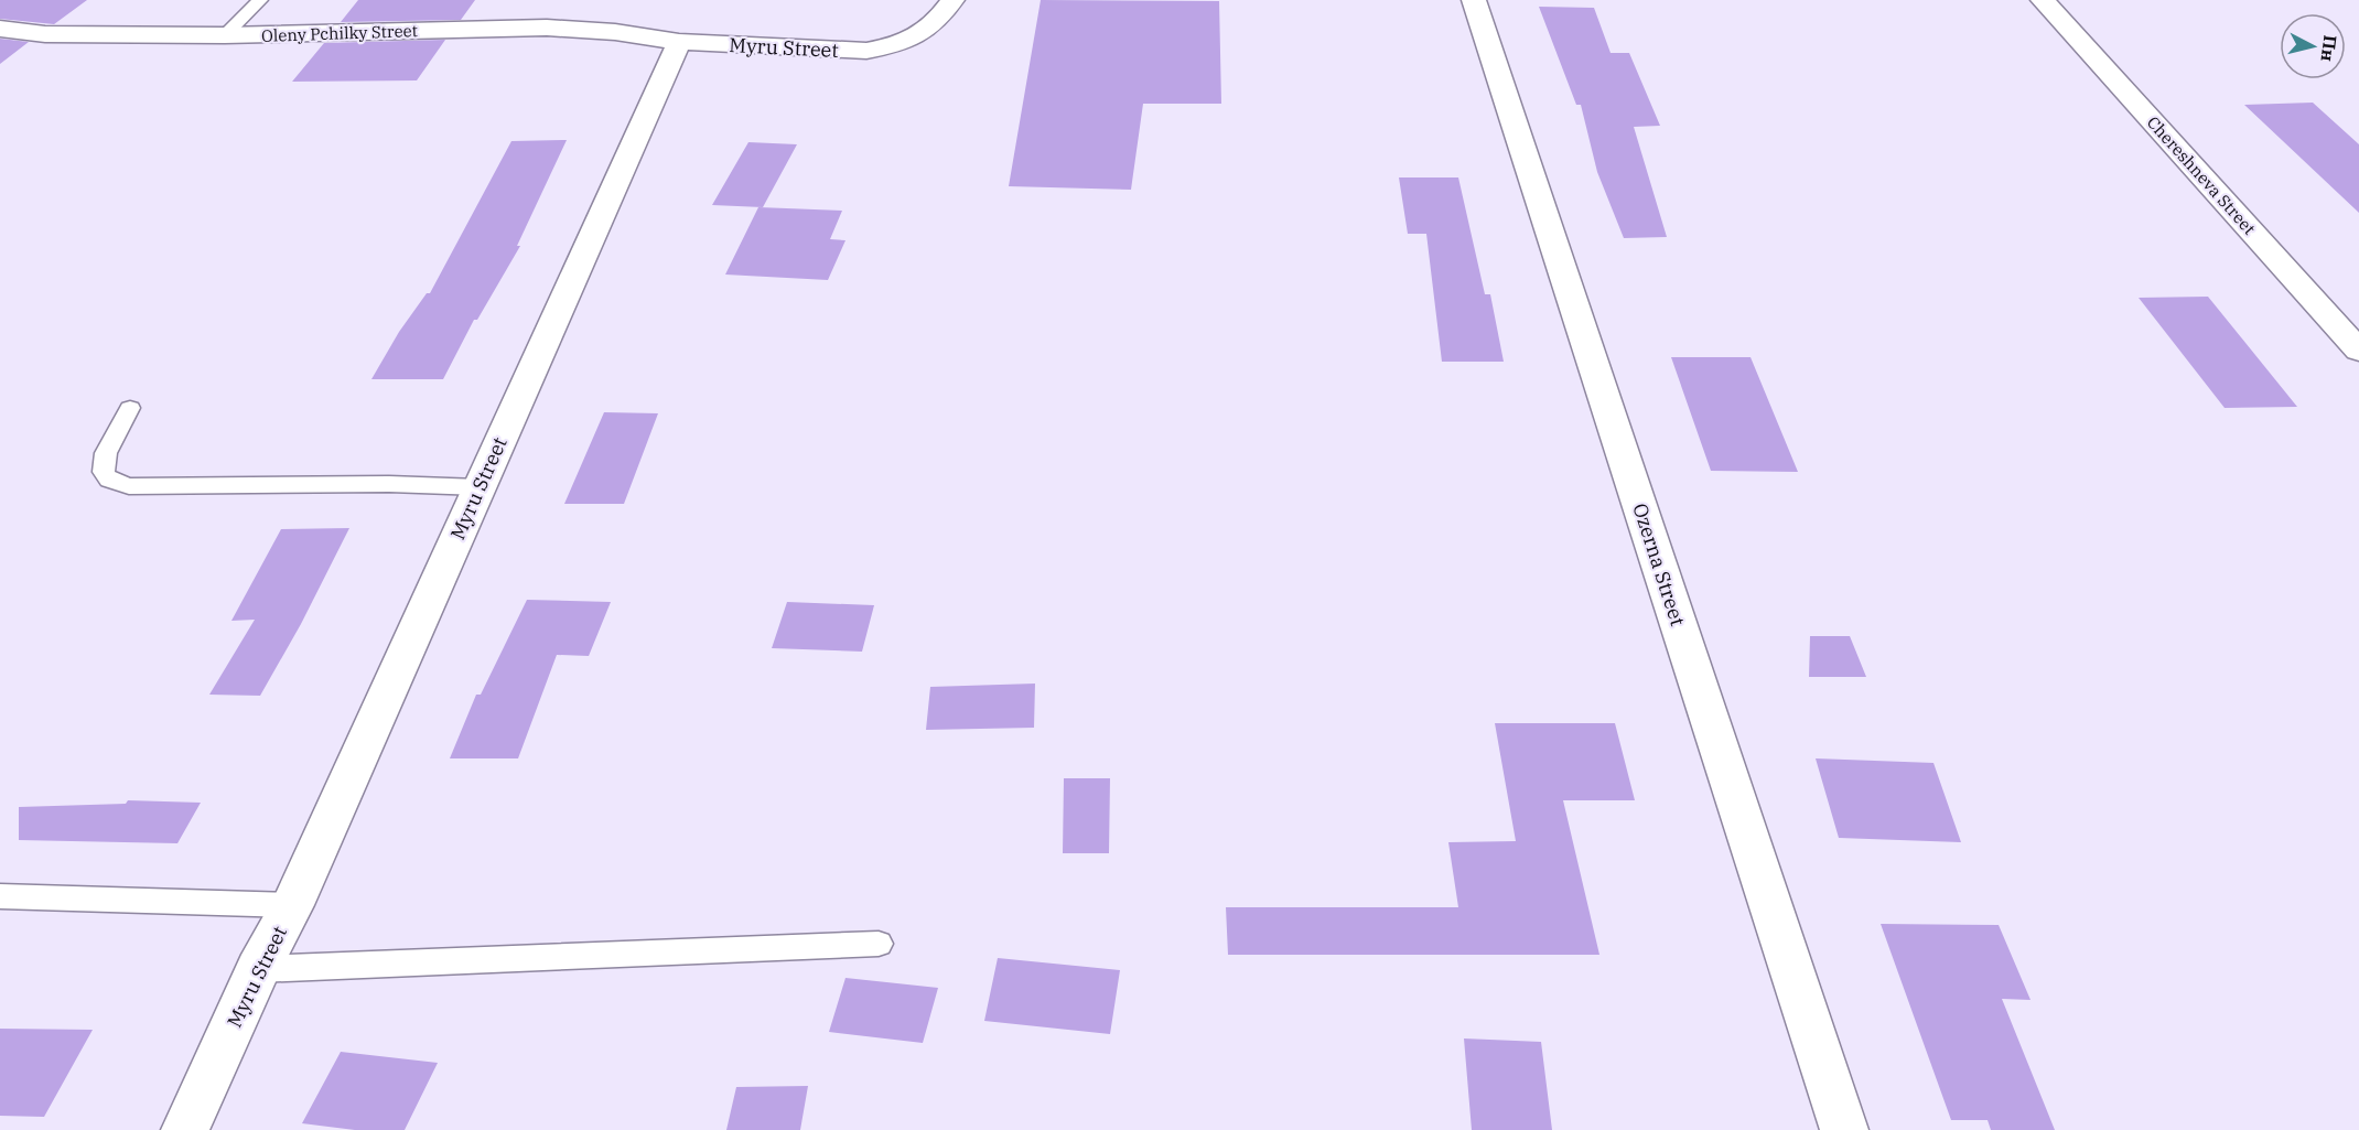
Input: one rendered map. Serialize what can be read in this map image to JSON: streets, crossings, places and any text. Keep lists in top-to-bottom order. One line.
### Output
{"streets":{"street":["Oleny Pchilky Street","Myru Street","Chereshneva Street","Ozerna Street"]},"crossings":[["Oleny Pchilky Street","Myru Street"]],"north":"right"}
